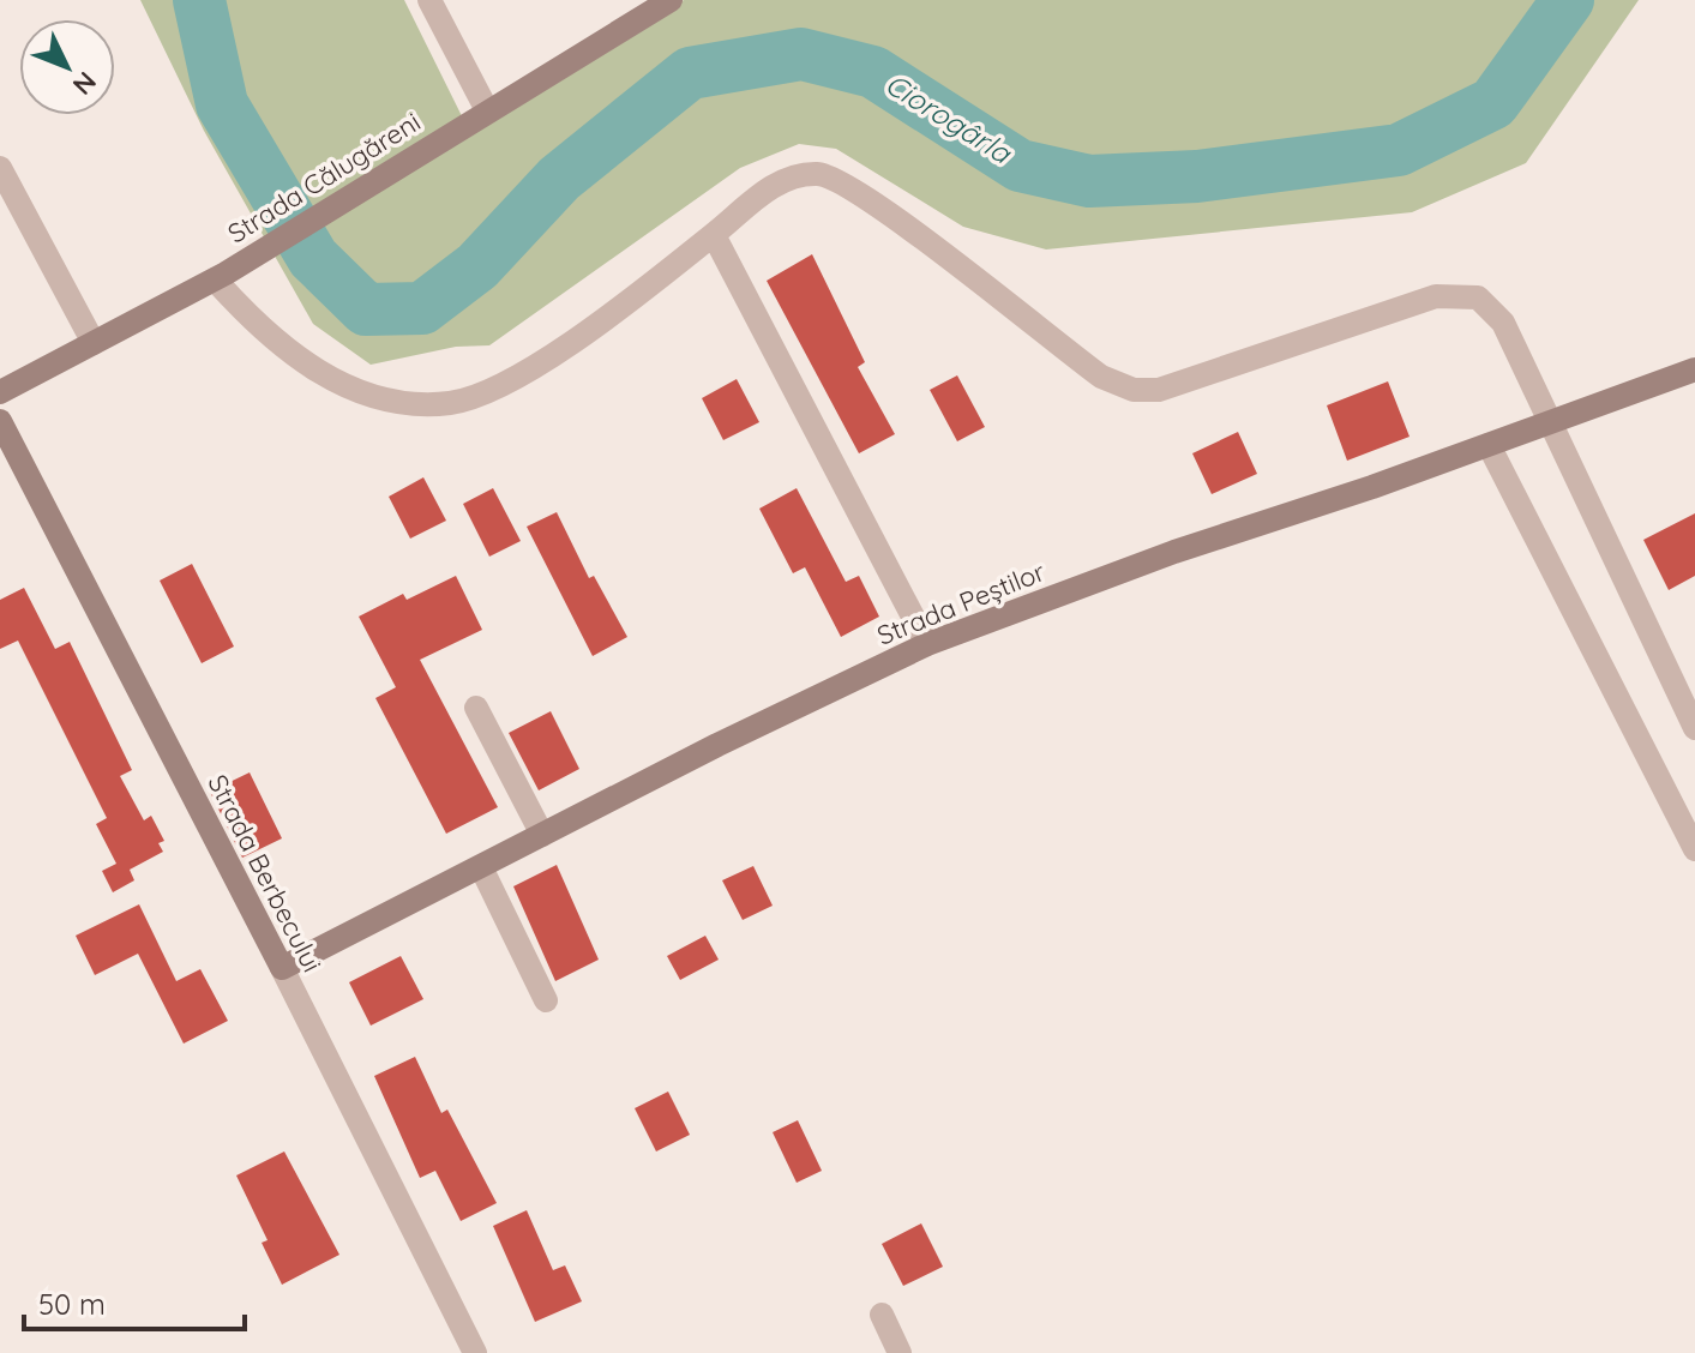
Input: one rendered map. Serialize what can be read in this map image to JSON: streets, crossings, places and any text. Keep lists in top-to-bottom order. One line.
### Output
{"streets":{"street":["Strada Călugăreni","Strada Peștilor","Strada Berbecului"]},"crossings":[["Strada Peștilor","Strada Berbecului"]],"water":["Ciorogârla"],"scale_bar":"50 m","north":"bottom right"}
